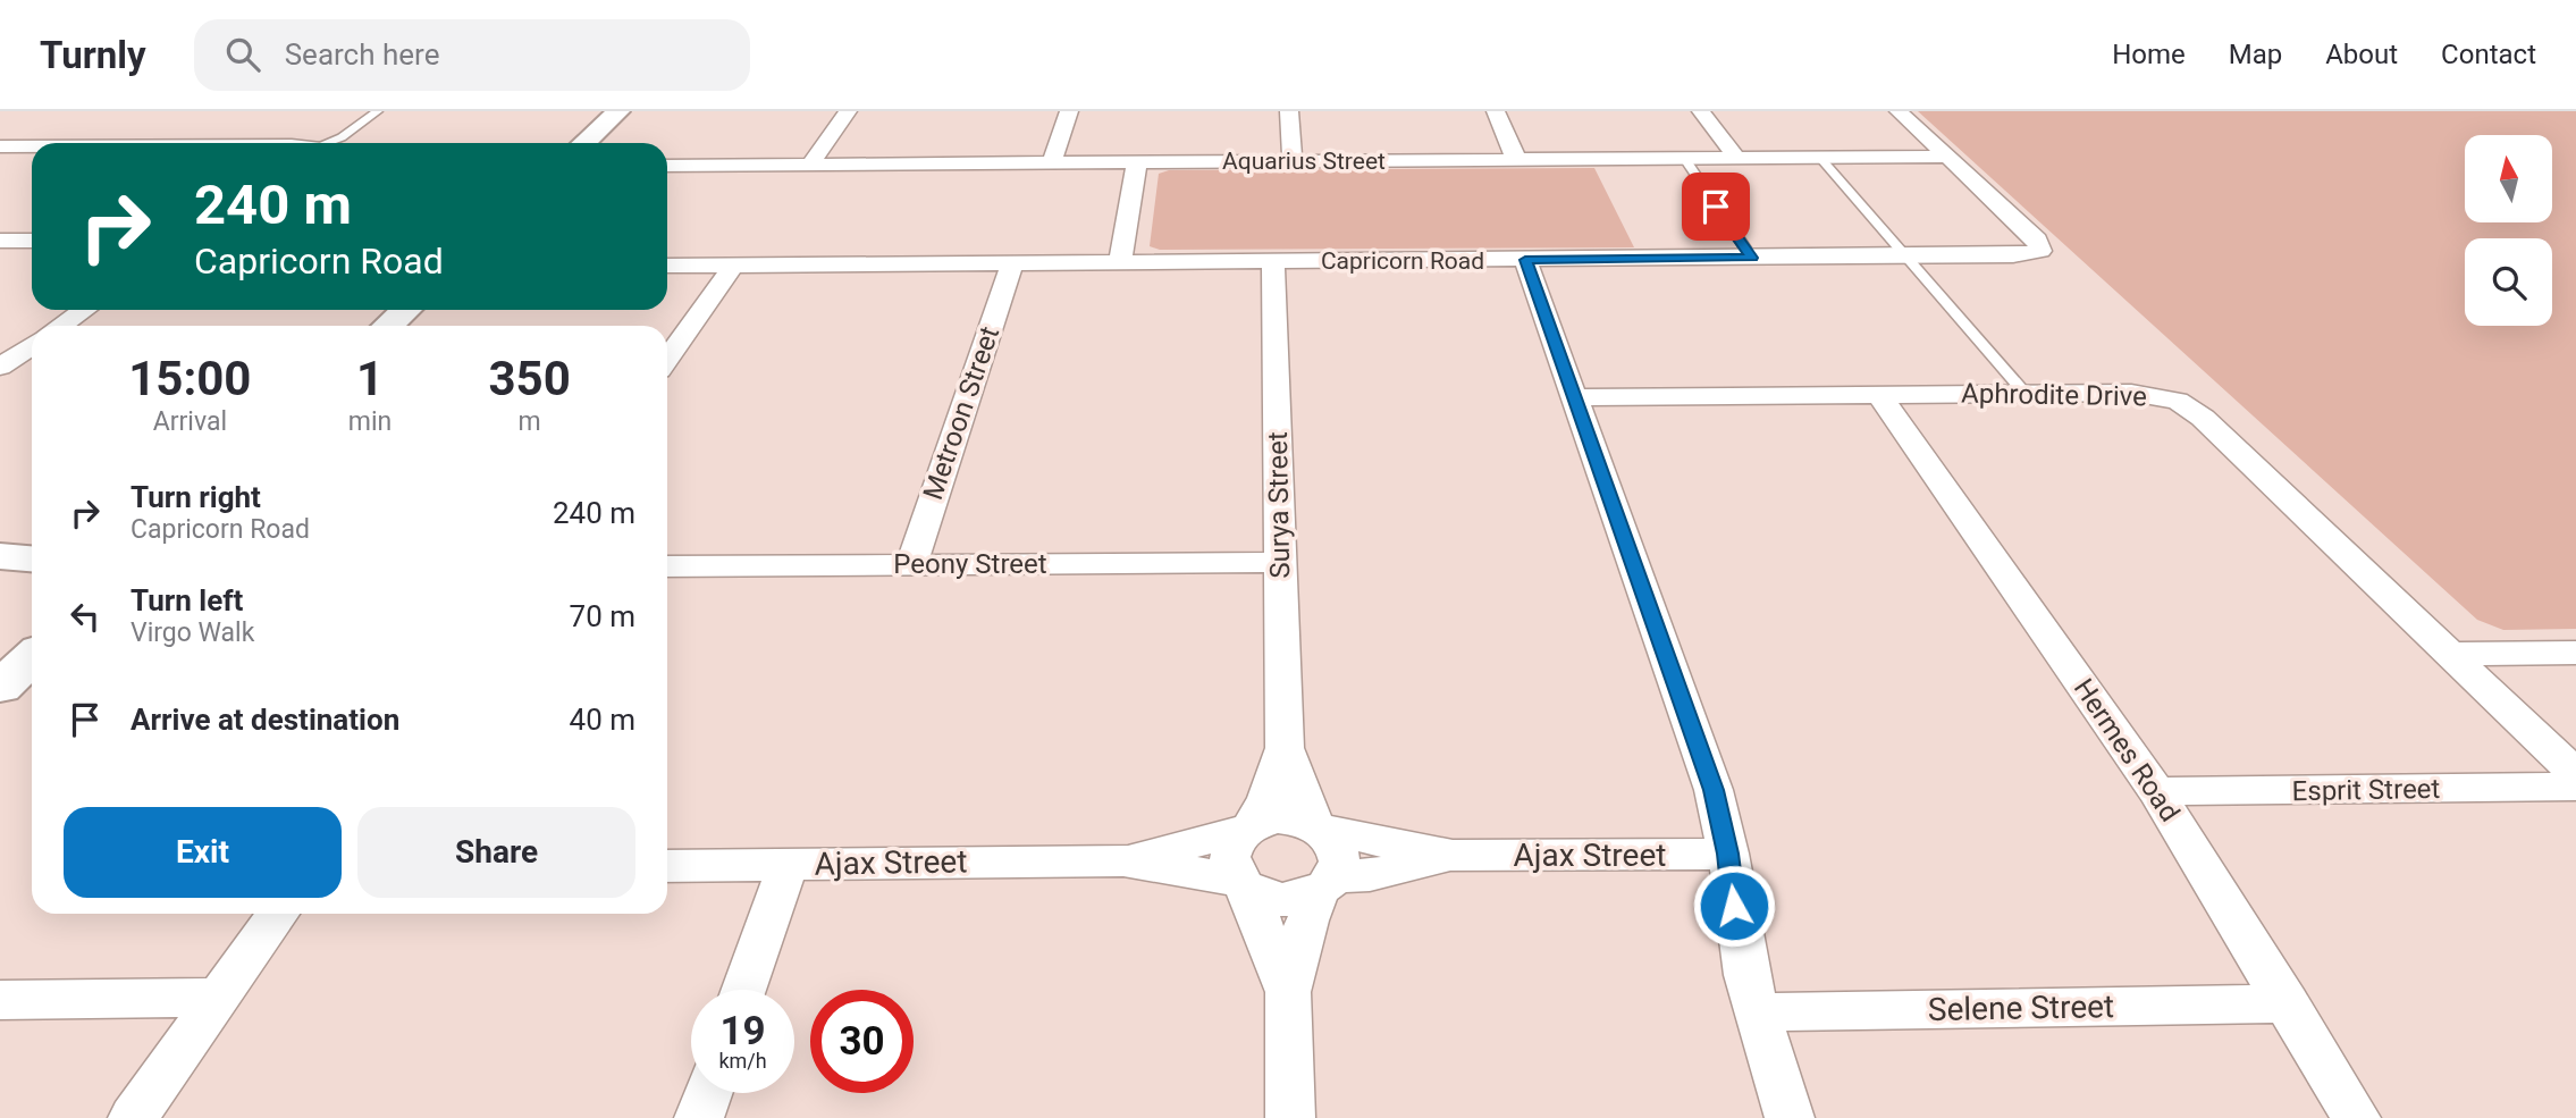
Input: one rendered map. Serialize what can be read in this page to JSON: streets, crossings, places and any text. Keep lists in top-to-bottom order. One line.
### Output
{"streets":{"street":["Aquarius Street","Capricorn Road","Aphrodite Drive","Metroon Street","Surya Street","Peony Street","Hermes Road","Esprit Street","Ajax Street","Selene Street"]},"crossings":[["Aquarius Street","Capricorn Road"],["Capricorn Road","Metroon Street"],["Capricorn Road","Surya Street"],["Aphrodite Drive","Hermes Road"],["Metroon Street","Peony Street"],["Surya Street","Peony Street"],["Surya Street","Ajax Street"],["Hermes Road","Esprit Street"],["Hermes Road","Selene Street"]],"north":"top","page":{"header":"Turnly","search":"Search here","nav":["Home","Map","About","Contact"],"turn":["240 m","Capricorn Road"],"eta":["15:00","Arrival","1","min","350","m"],"list":[{"name":"Turn right","note":"Capricorn Road","value":"240 m"},{"name":"Turn left","note":"Virgo Walk","value":"70 m"},{"name":"Arrive at destination","value":"40 m"}],"buttons":["Exit","Share"],"speed":"19 km/h","limit":"30"}}
